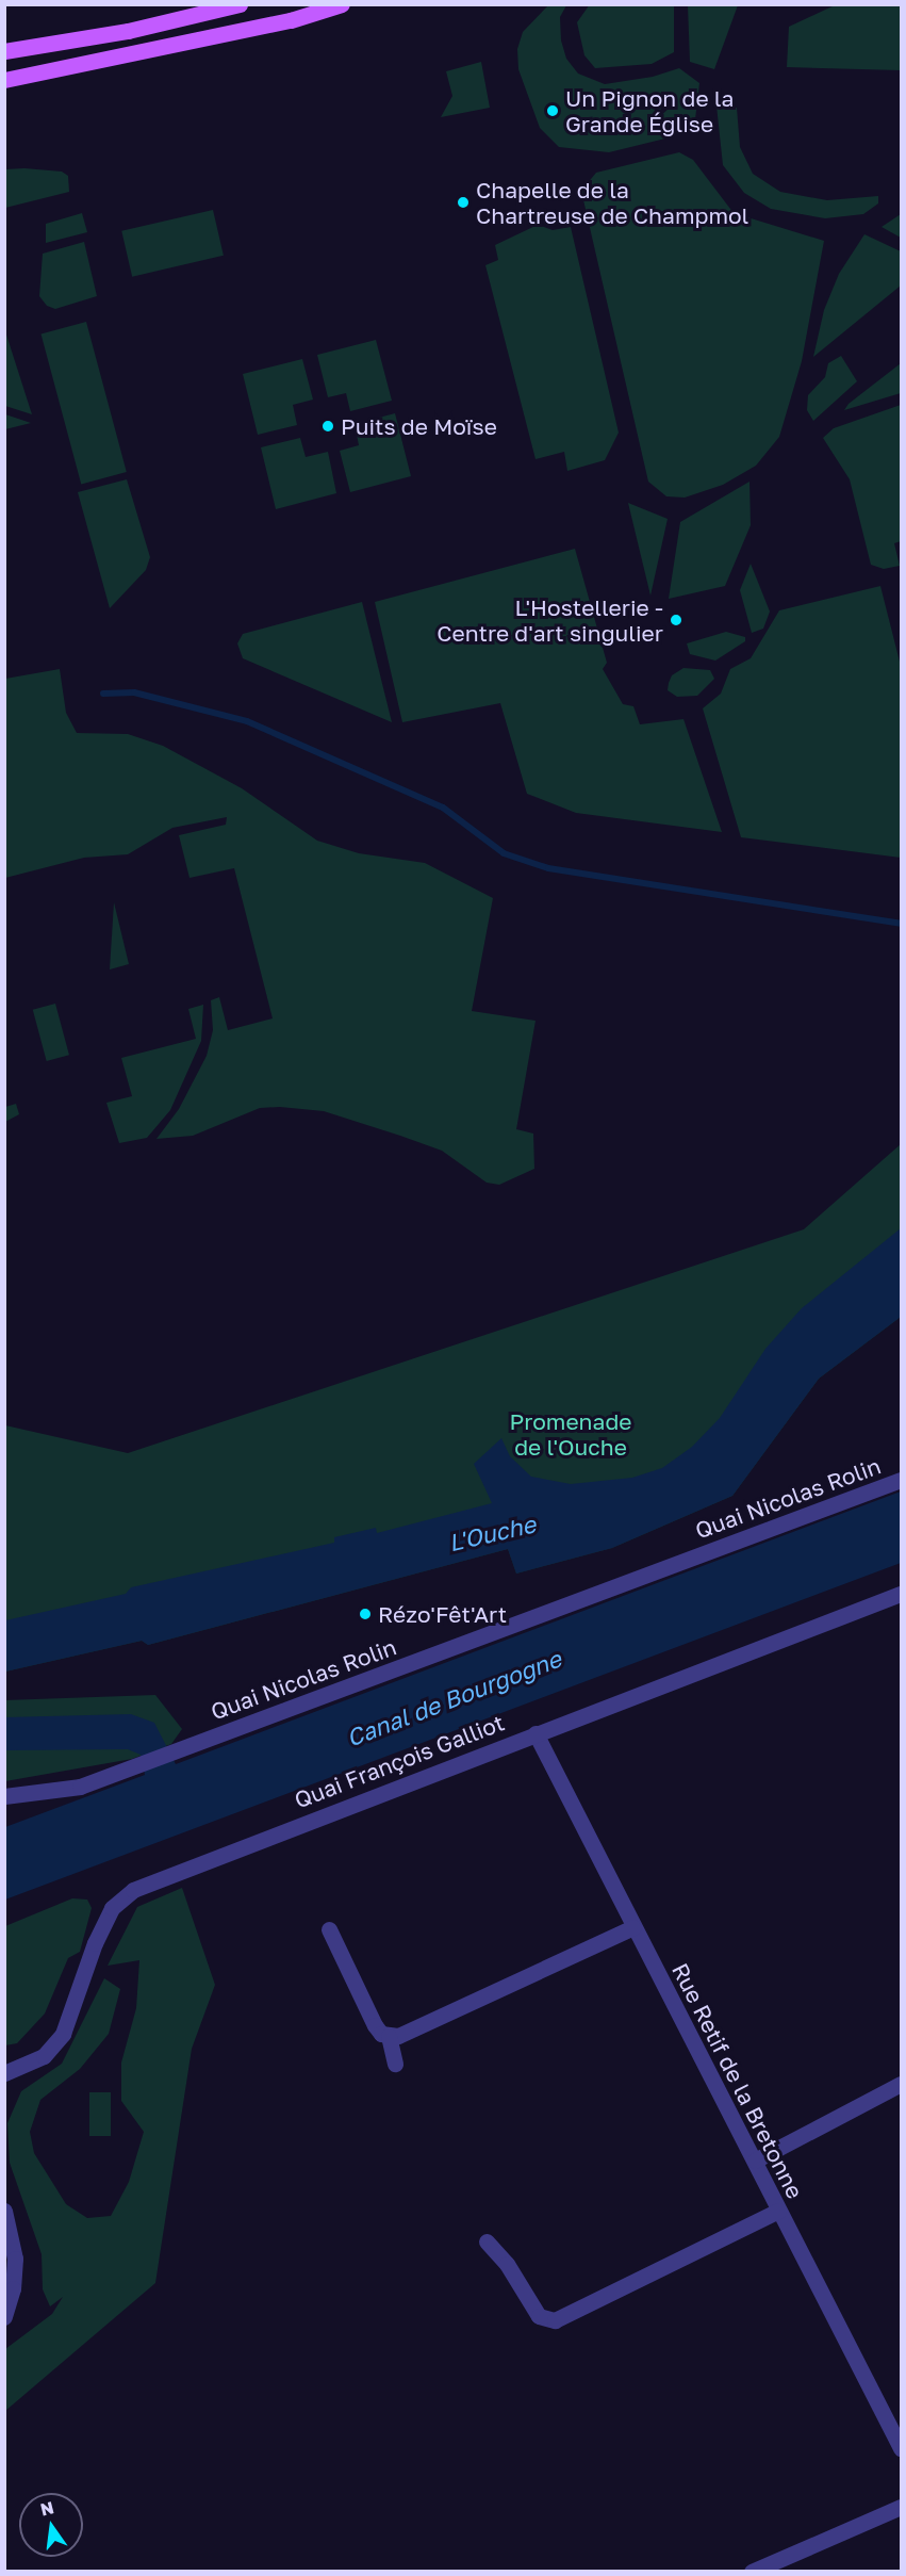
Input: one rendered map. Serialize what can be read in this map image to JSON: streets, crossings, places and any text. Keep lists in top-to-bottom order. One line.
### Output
{"streets":{"street":["Quai Nicolas Rolin","Quai François Galliot","Rue Retif de la Bretonne"]},"crossings":[["Quai François Galliot","Rue Retif de la Bretonne"]],"water":["L'Ouche","Canal de Bourgogne"],"parks":["Promenade de l'Ouche"],"places":["Un Pignon de la Grande Église","Chapelle de la Chartreuse de Champmol","Puits de Moïse","L'Hostellerie - Centre d'art singulier","Rézo'Fêt'Art"],"north":"top"}
